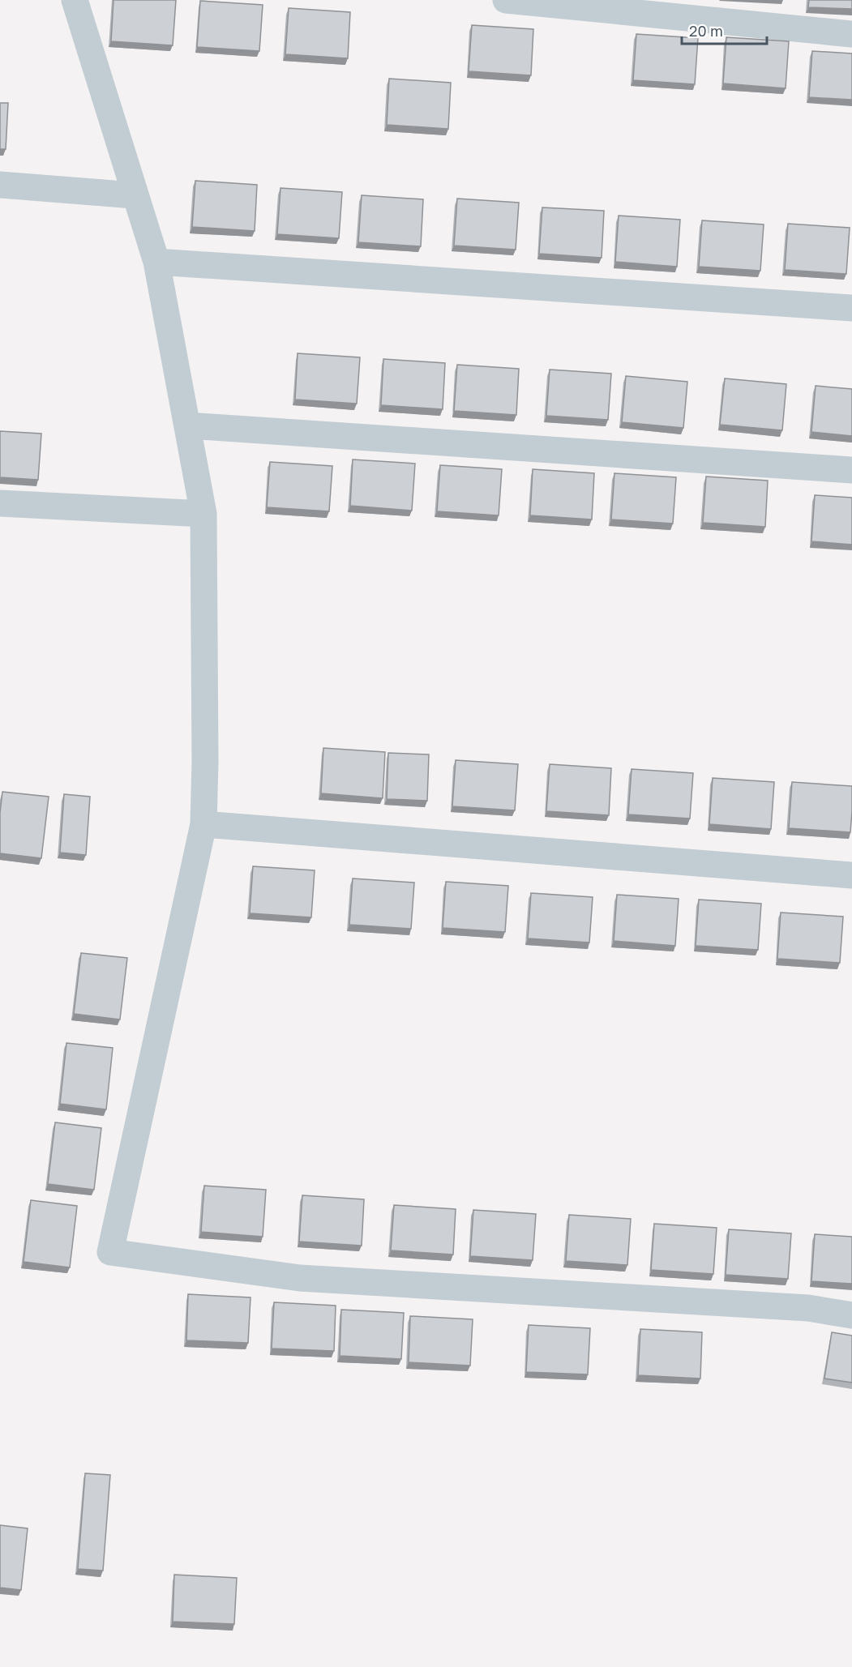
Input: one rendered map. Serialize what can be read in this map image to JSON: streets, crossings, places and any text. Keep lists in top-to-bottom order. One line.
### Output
{"scale_bar":"20 m"}
